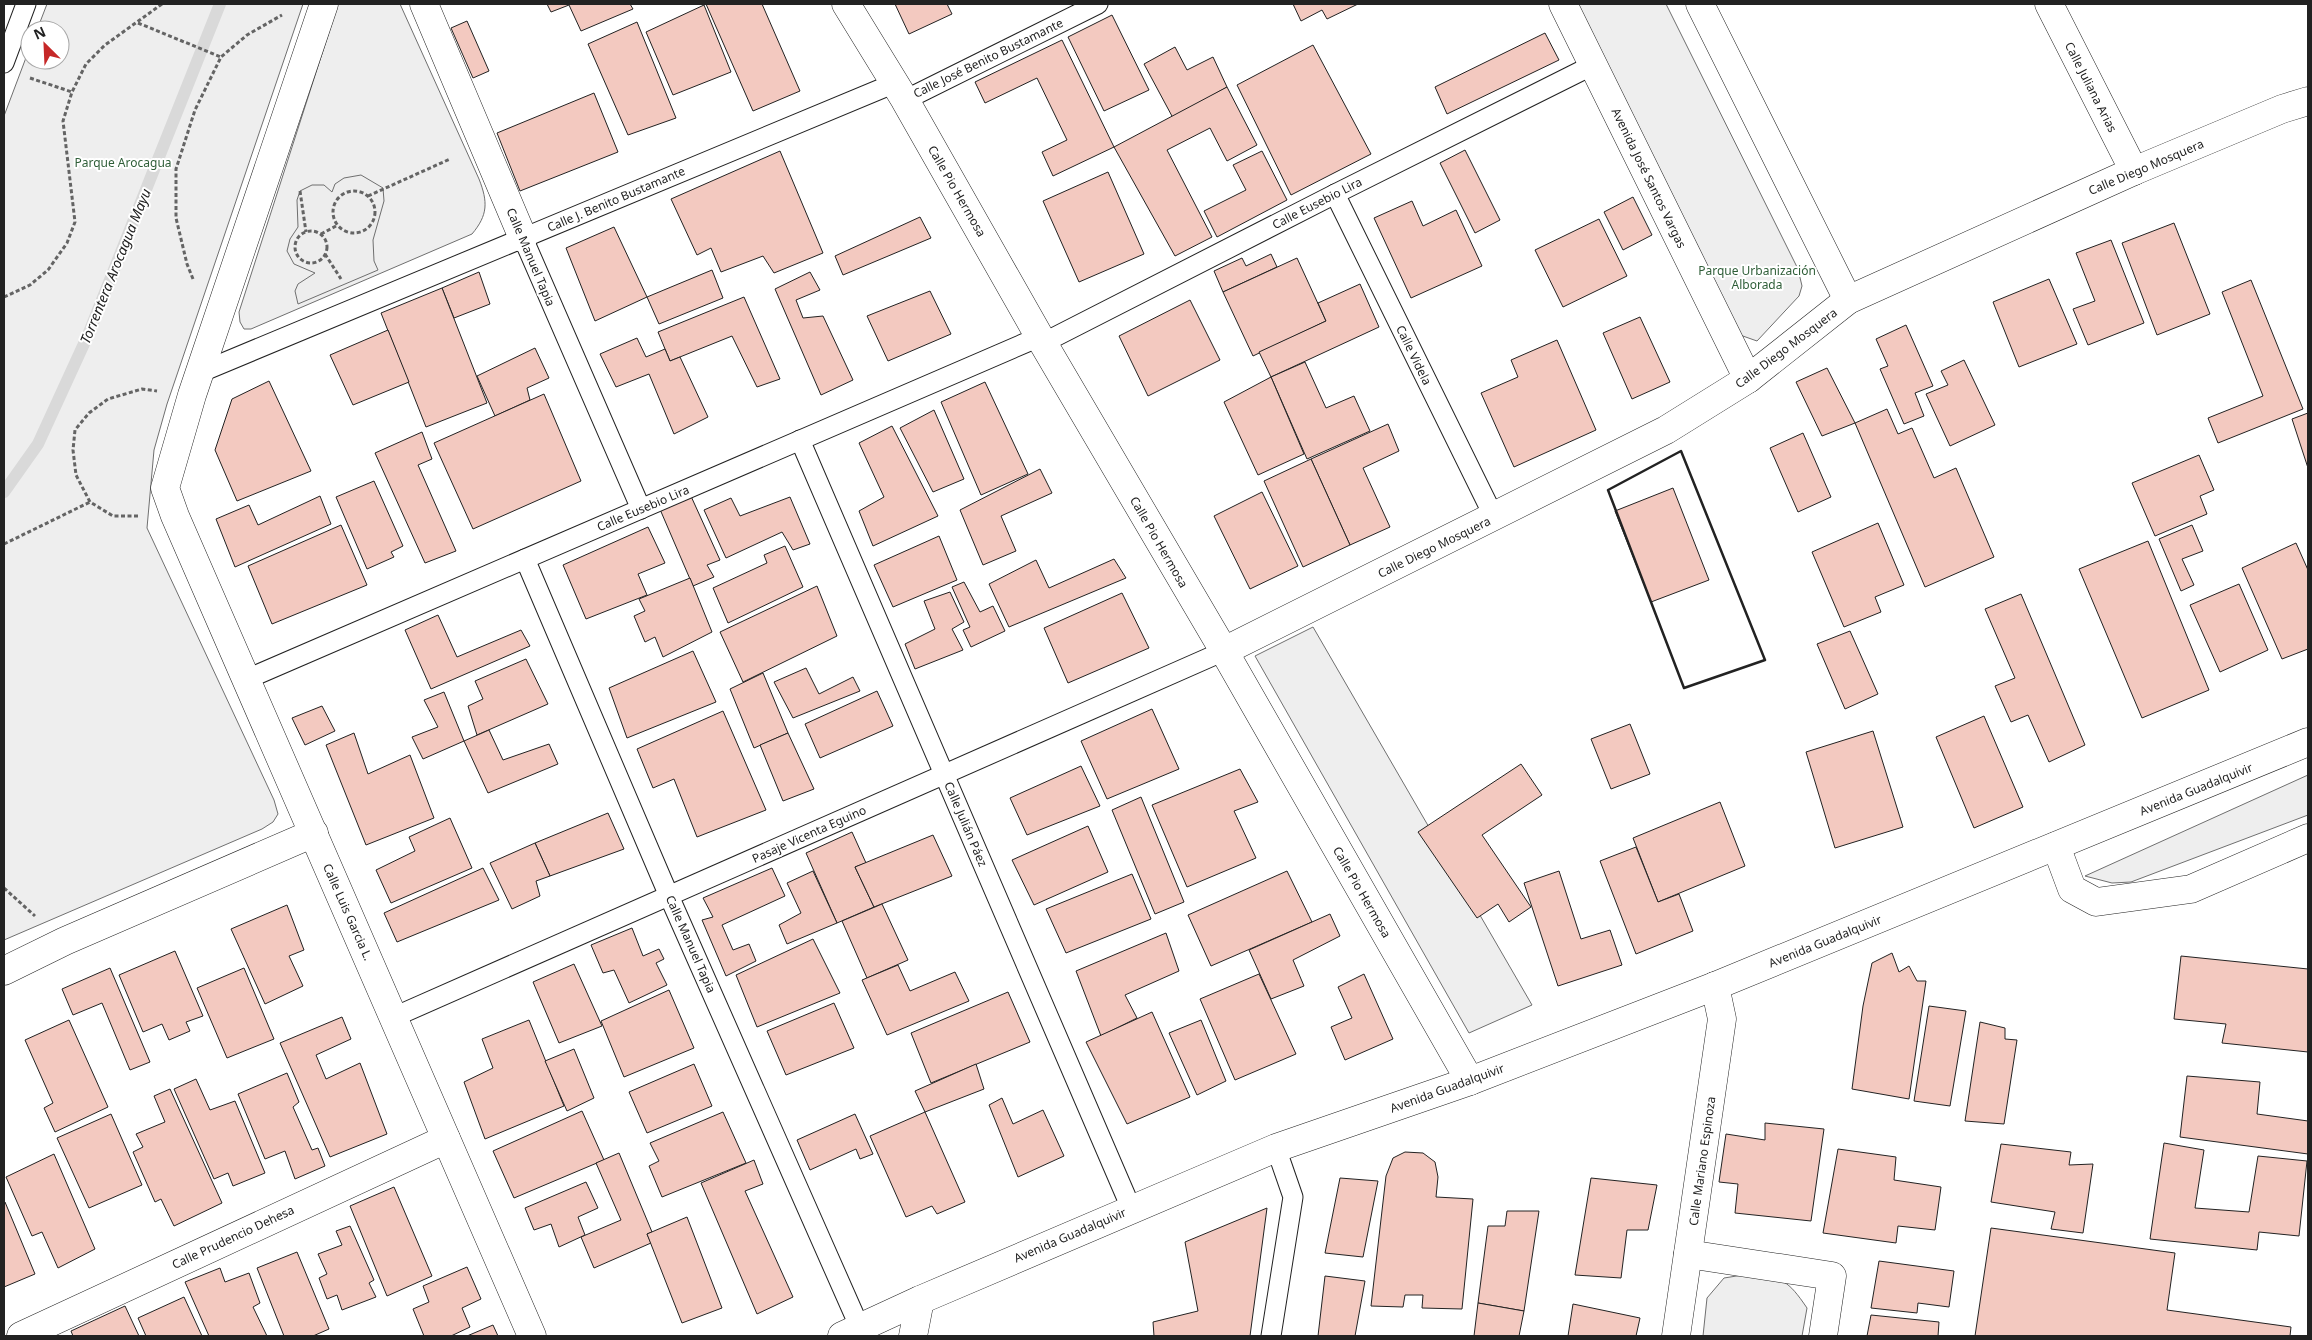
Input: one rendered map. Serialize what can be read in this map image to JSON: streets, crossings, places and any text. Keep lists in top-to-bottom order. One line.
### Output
{"streets":{"street":["Calle Juliana Arias","Calle Diego Mosquera","Avenida José Santos Vargas","Calle Pio Hermosa","Calle Manuel Tapia","Avenida Guadalquivir","Calle Luis Garcia L.","Calle Mariano Espinoza","Calle Prudencio Dehesa"],"lane":["Calle José Benito Bustamante","Calle J. Benito Bustamante","Calle Eusebio Lira","Calle Videla","Calle Julián Páez","Pasaje Vicenta Eguino"]},"crossings":[["Calle José Benito Bustamante","Calle Pio Hermosa"],["Calle José Benito Bustamante","Calle J. Benito Bustamante"],["Calle Juliana Arias","Calle Diego Mosquera"],["Calle Diego Mosquera","Avenida José Santos Vargas"],["Calle Diego Mosquera","Calle Pio Hermosa"],["Calle Diego Mosquera","Calle Videla"],["Calle Diego Mosquera","Pasaje Vicenta Eguino"],["Avenida José Santos Vargas","Calle Eusebio Lira"],["Calle Pio Hermosa","Calle J. Benito Bustamante"],["Calle Pio Hermosa","Calle Eusebio Lira"],["Calle Pio Hermosa","Avenida Guadalquivir"],["Calle Pio Hermosa","Pasaje Vicenta Eguino"],["Calle J. Benito Bustamante","Calle Manuel Tapia"],["Calle J. Benito Bustamante","Calle Luis Garcia L."],["Calle Eusebio Lira","Calle Manuel Tapia"],["Calle Eusebio Lira","Calle Videla"],["Calle Eusebio Lira","Calle Julián Páez"],["Calle Eusebio Lira","Calle Luis Garcia L."],["Calle Manuel Tapia","Avenida Guadalquivir"],["Calle Manuel Tapia","Pasaje Vicenta Eguino"],["Avenida Guadalquivir","Calle Julián Páez"],["Avenida Guadalquivir","Calle Mariano Espinoza"],["Calle Julián Páez","Pasaje Vicenta Eguino"],["Pasaje Vicenta Eguino","Calle Luis Garcia L."],["Calle Luis Garcia L.","Calle Prudencio Dehesa"]],"water":["Torrentera Arocagua Mayu"],"parks":["Parque Arocagua","Parque Urbanización Alborada"],"north":"top left"}
